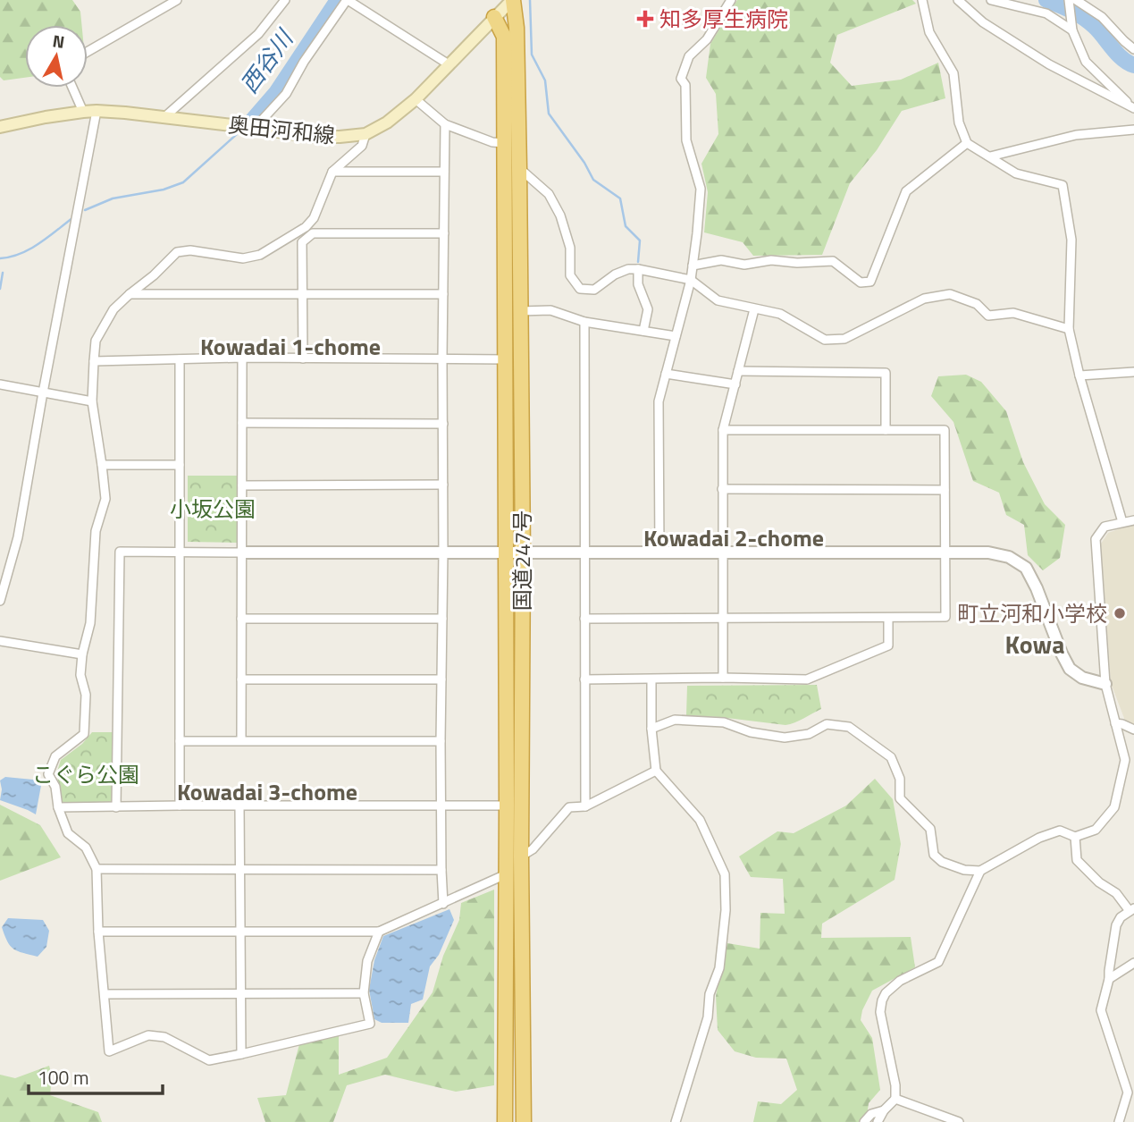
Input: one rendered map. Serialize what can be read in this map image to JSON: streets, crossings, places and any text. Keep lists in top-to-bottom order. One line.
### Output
{"streets":{"highway":["国道247号"],"main road":["奥田河和線"]},"crossings":[["奥田河和線","国道247号"]],"districts":["Kowadai 1-chome","Kowadai 2-chome","Kowa","Kowadai 3-chome"],"water":["西谷川"],"parks":["小坂公園","こぐら公園"],"places":{"health":["知多厚生病院"],"other":["町立河和小学校"]},"scale_bar":"100 m","north":"top"}
